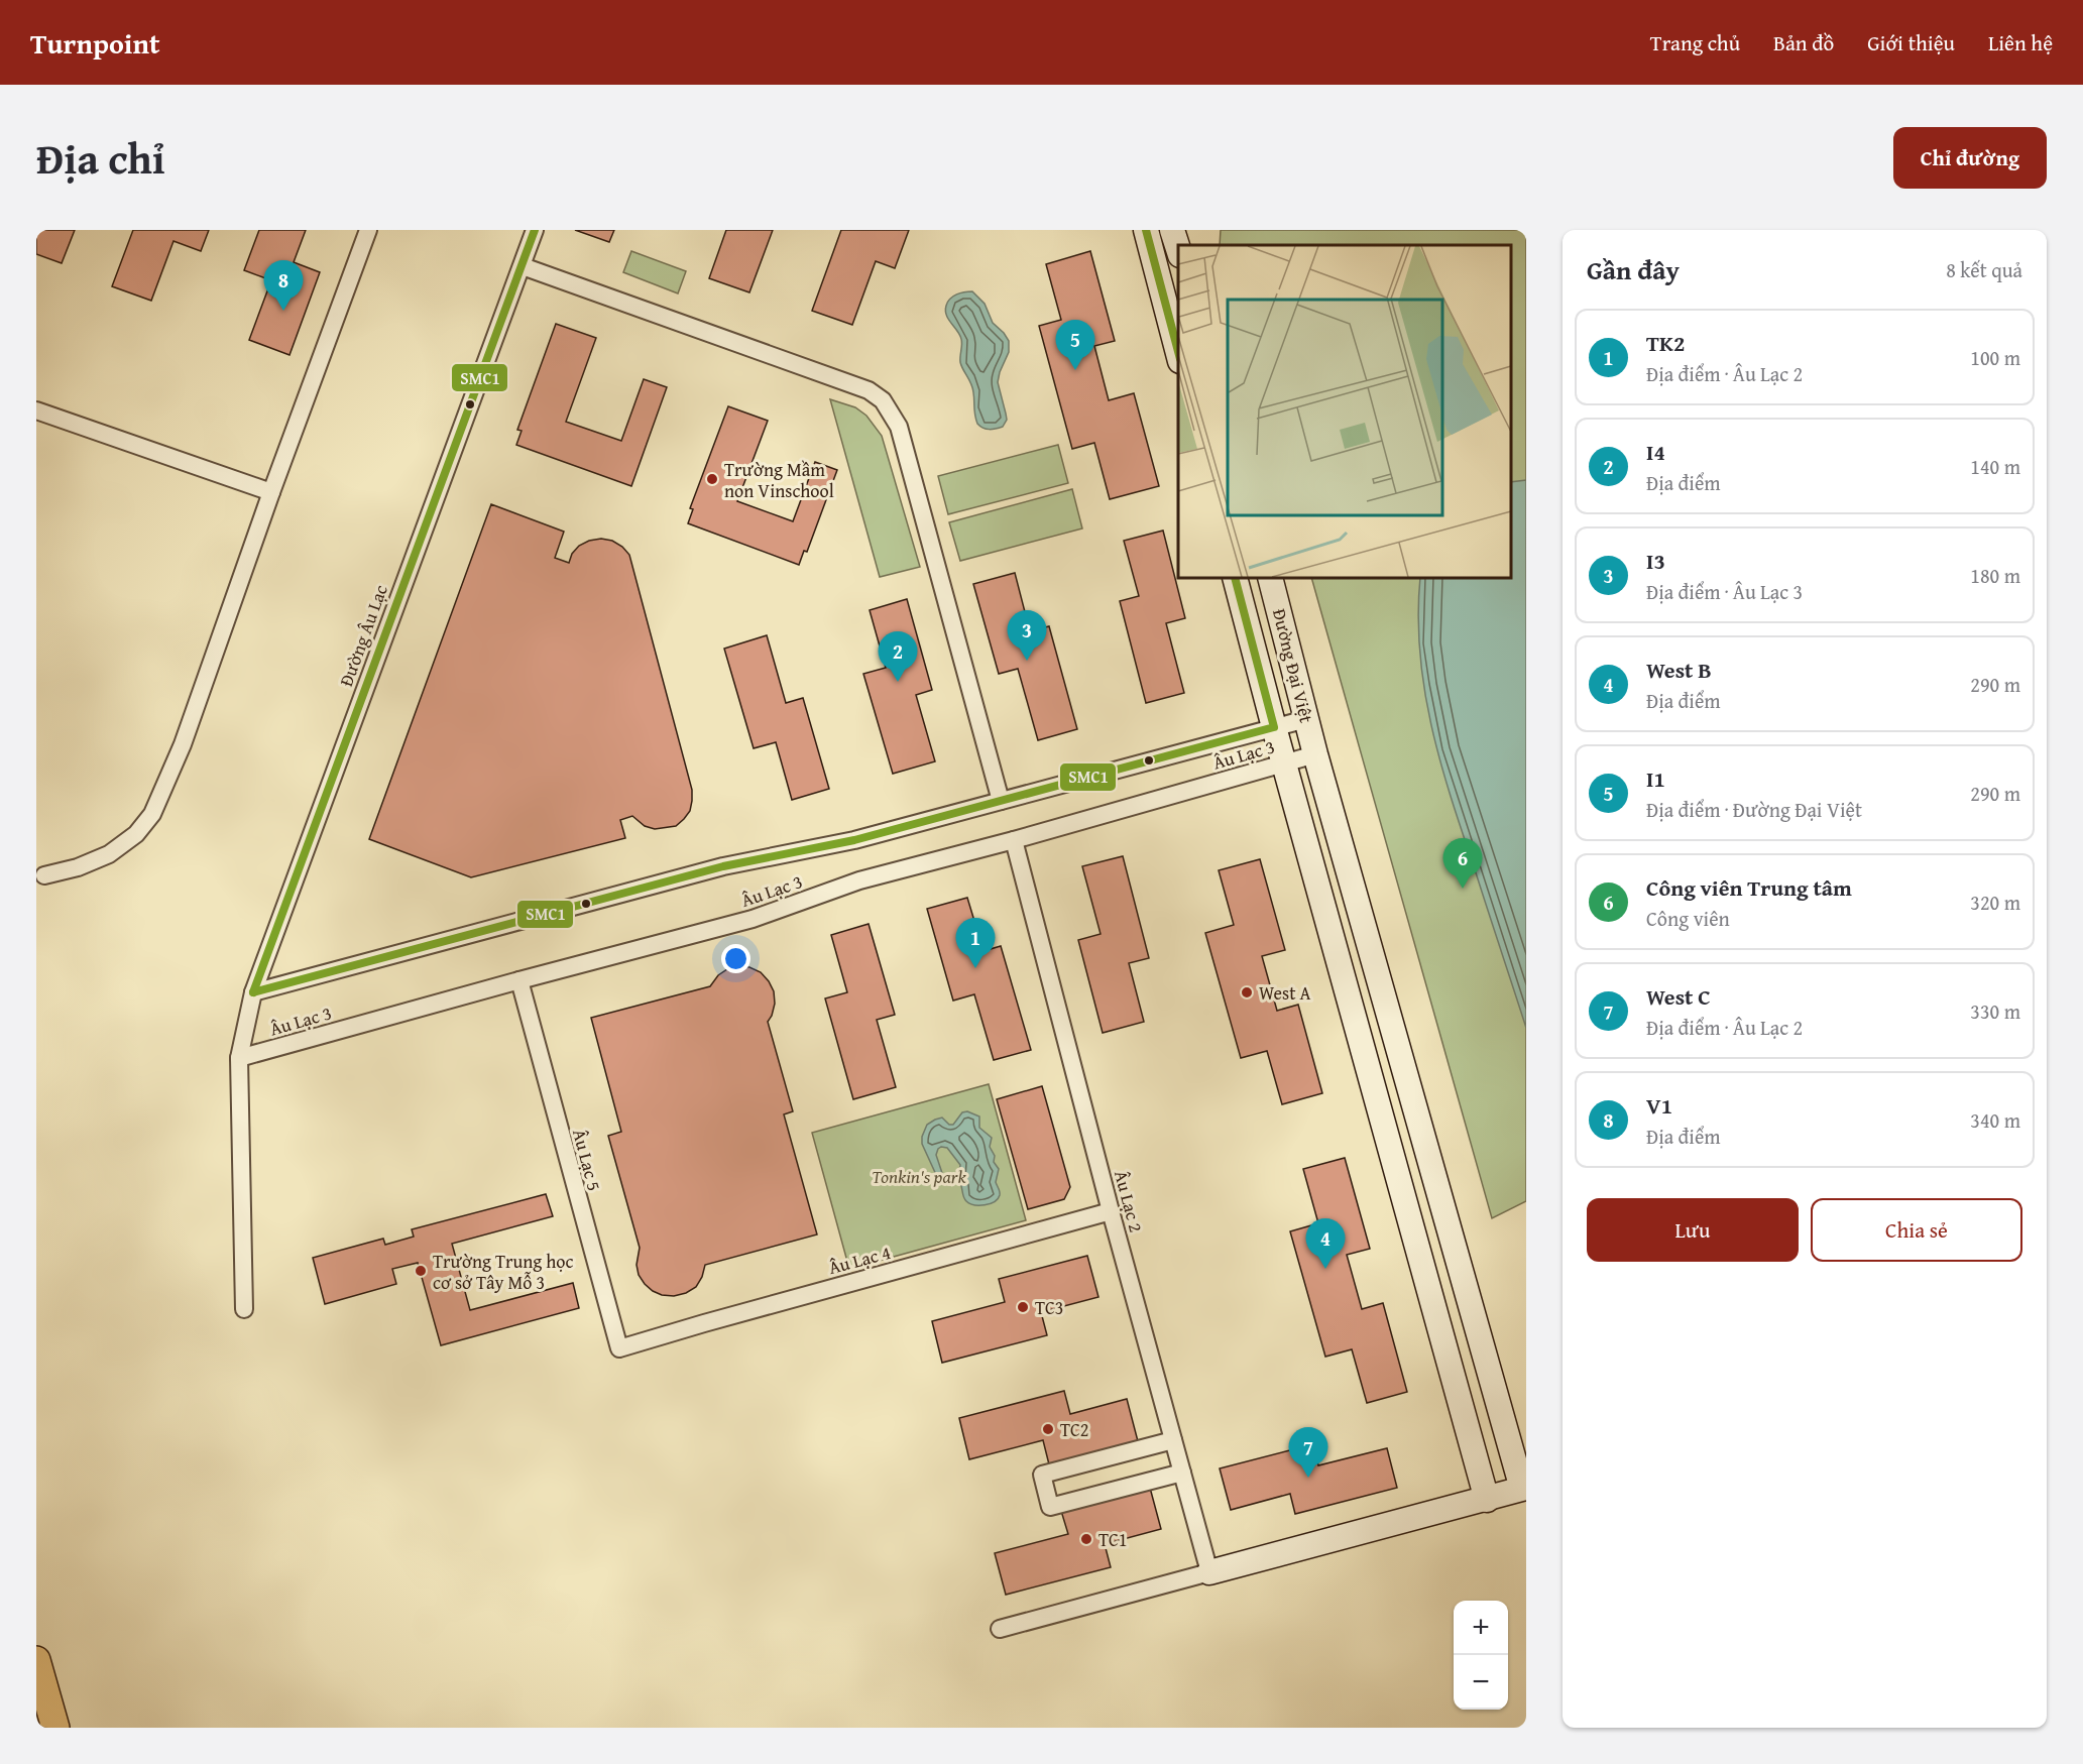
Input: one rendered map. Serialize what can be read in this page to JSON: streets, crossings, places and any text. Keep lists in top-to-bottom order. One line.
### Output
{"streets":{"street":["Đường Âu Lạc","Đường Đại Việt","Âu Lạc 3","Âu Lạc 5","Âu Lạc 2","Âu Lạc 4"]},"crossings":[["Đường Âu Lạc","Âu Lạc 3"],["Đường Đại Việt","Âu Lạc 3"],["Âu Lạc 3","Âu Lạc 5"],["Âu Lạc 3","Âu Lạc 2"],["Âu Lạc 5","Âu Lạc 4"],["Âu Lạc 2","Âu Lạc 4"]],"parks":["Tonkin's park"],"places":["Trường Mầm non Vinschool","West A","Trường Trung học cơ sở Tây Mỗ 3","TC3","TC2","TC1"],"lines":["transit line SMC1"],"page":{"header":"Turnpoint","nav":["Trang chủ","Bản đồ","Giới thiệu","Liên hệ"],"title":"Địa chỉ","buttons":["Chỉ đường",["Lưu","Chia sẻ"]],"heading":["Gần đây","8 kết quả"],"pins":["8","5","3","2","6","1","4","7"],"list":[{"mark":"1","name":"TK2","note":"Địa điểm · Âu Lạc 2","value":"100 m"},{"mark":"2","name":"I4","note":"Địa điểm","value":"140 m"},{"mark":"3","name":"I3","note":"Địa điểm · Âu Lạc 3","value":"180 m"},{"mark":"4","name":"West B","note":"Địa điểm","value":"290 m"},{"mark":"5","name":"I1","note":"Địa điểm · Đường Đại Việt","value":"290 m"},{"mark":"6","name":"Công viên Trung tâm","note":"Công viên","value":"320 m"},{"mark":"7","name":"West C","note":"Địa điểm · Âu Lạc 2","value":"330 m"},{"mark":"8","name":"V1","note":"Địa điểm","value":"340 m"}],"map_buttons":["+","−"]}}
